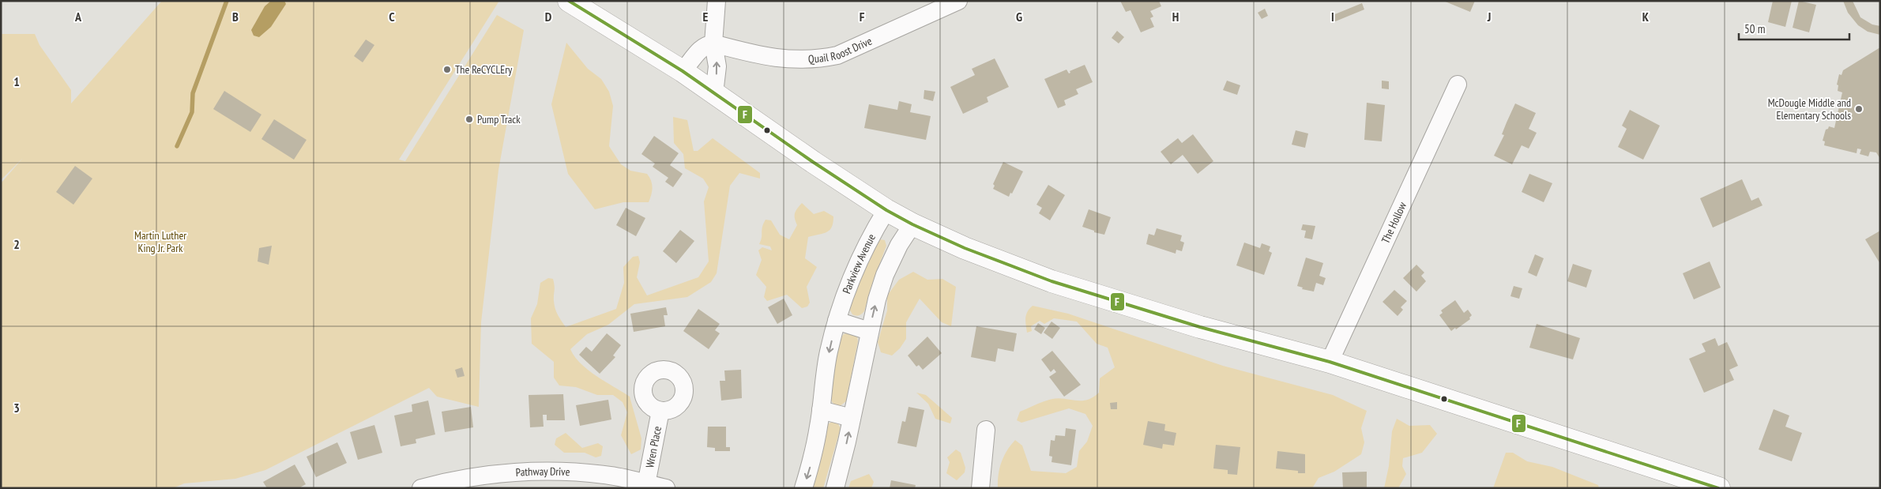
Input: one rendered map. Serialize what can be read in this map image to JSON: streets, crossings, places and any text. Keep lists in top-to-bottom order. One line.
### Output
{"streets":{"street":["Quail Roost Drive","The Hollow","Parkview Avenue","Wren Place","Pathway Drive"]},"crossings":[["Wren Place","Pathway Drive"]],"parks":["Martin Luther King Jr. Park"],"places":["The ReCYCLEry","McDougle Middle and Elementary Schools","Pump Track"],"lines":["transit line F"],"scale_bar":"50 m","grid":{"columns":["A","B","C","D","E","F","G","H","I","J","K"],"rows":["1","2","3"]}}
